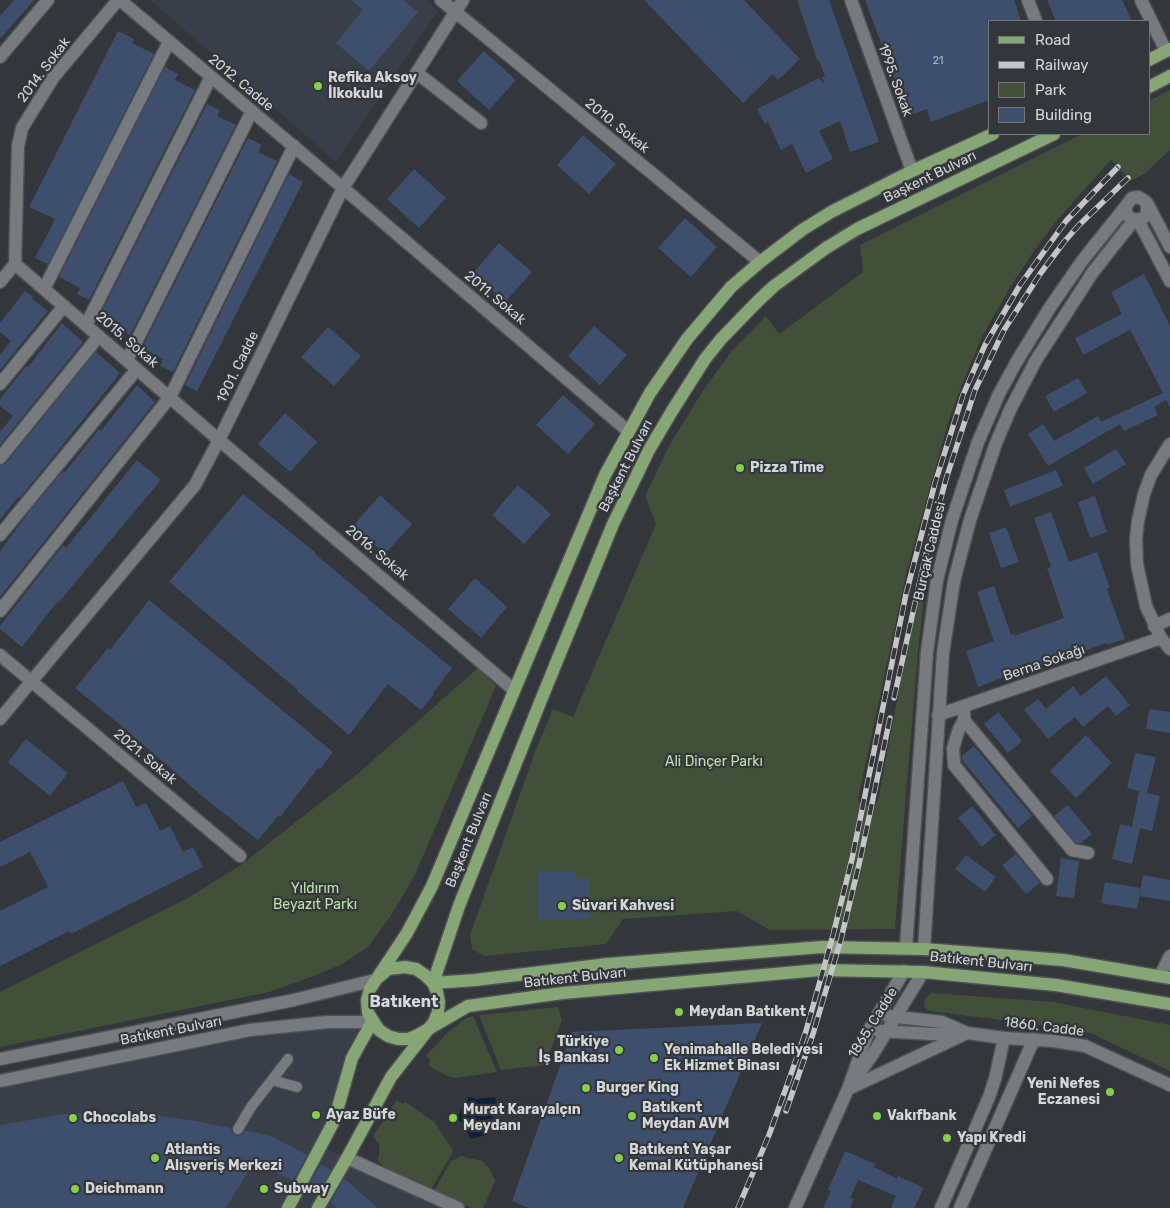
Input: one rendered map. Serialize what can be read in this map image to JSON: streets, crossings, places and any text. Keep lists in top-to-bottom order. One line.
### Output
{"streets":{"main road":["Başkent Bulvarı","Batıkent Bulvarı"],"street":["2014. Sokak","1995. Sokak","2012. Cadde","2010. Sokak","2011. Sokak","2015. Sokak","1901. Cadde","Burçak Caddesi","2016. Sokak","Berna Sokağı","2021. Sokak","1865. Cadde","1860. Cadde"]},"crossings":[["2014. Sokak","2012. Cadde"],["2014. Sokak","2015. Sokak"],["1995. Sokak","Başkent Bulvarı"],["2012. Cadde","2011. Sokak"],["2012. Cadde","1901. Cadde"],["2010. Sokak","Başkent Bulvarı"],["2010. Sokak","1901. Cadde"],["Başkent Bulvarı","2011. Sokak"],["Başkent Bulvarı","2016. Sokak"],["Başkent Bulvarı","Batıkent Bulvarı"],["2011. Sokak","1901. Cadde"],["2015. Sokak","1901. Cadde"],["2015. Sokak","2016. Sokak"],["1901. Cadde","2016. Sokak"],["1901. Cadde","2021. Sokak"],["Burçak Caddesi","Batıkent Bulvarı"],["Batıkent Bulvarı","1865. Cadde"],["1865. Cadde","1860. Cadde"]],"districts":["Batıkent"],"parks":["Ali Dinçer Parkı","Yıldırım Beyazıt Parkı"],"places":["Refika Aksoy İlkokulu","Pizza Time","Süvari Kahvesi","Meydan Batıkent","Türkiye İş Bankası","Yenimahalle Belediyesi Ek Hizmet Binası","Burger King","Yeni Nefes Eczanesi","Ayaz Büfe","Batıkent Meydan AVM","Vakıfbank","Chocolabs","Murat Karayalçın Meydanı","Yapı Kredi","Atlantis Alışveriş Merkezi","Batıkent Yaşar Kemal Kütüphanesi","Deichmann","Subway"],"house_numbers":["21"],"legend":["Road","Railway","Park","Building"]}
